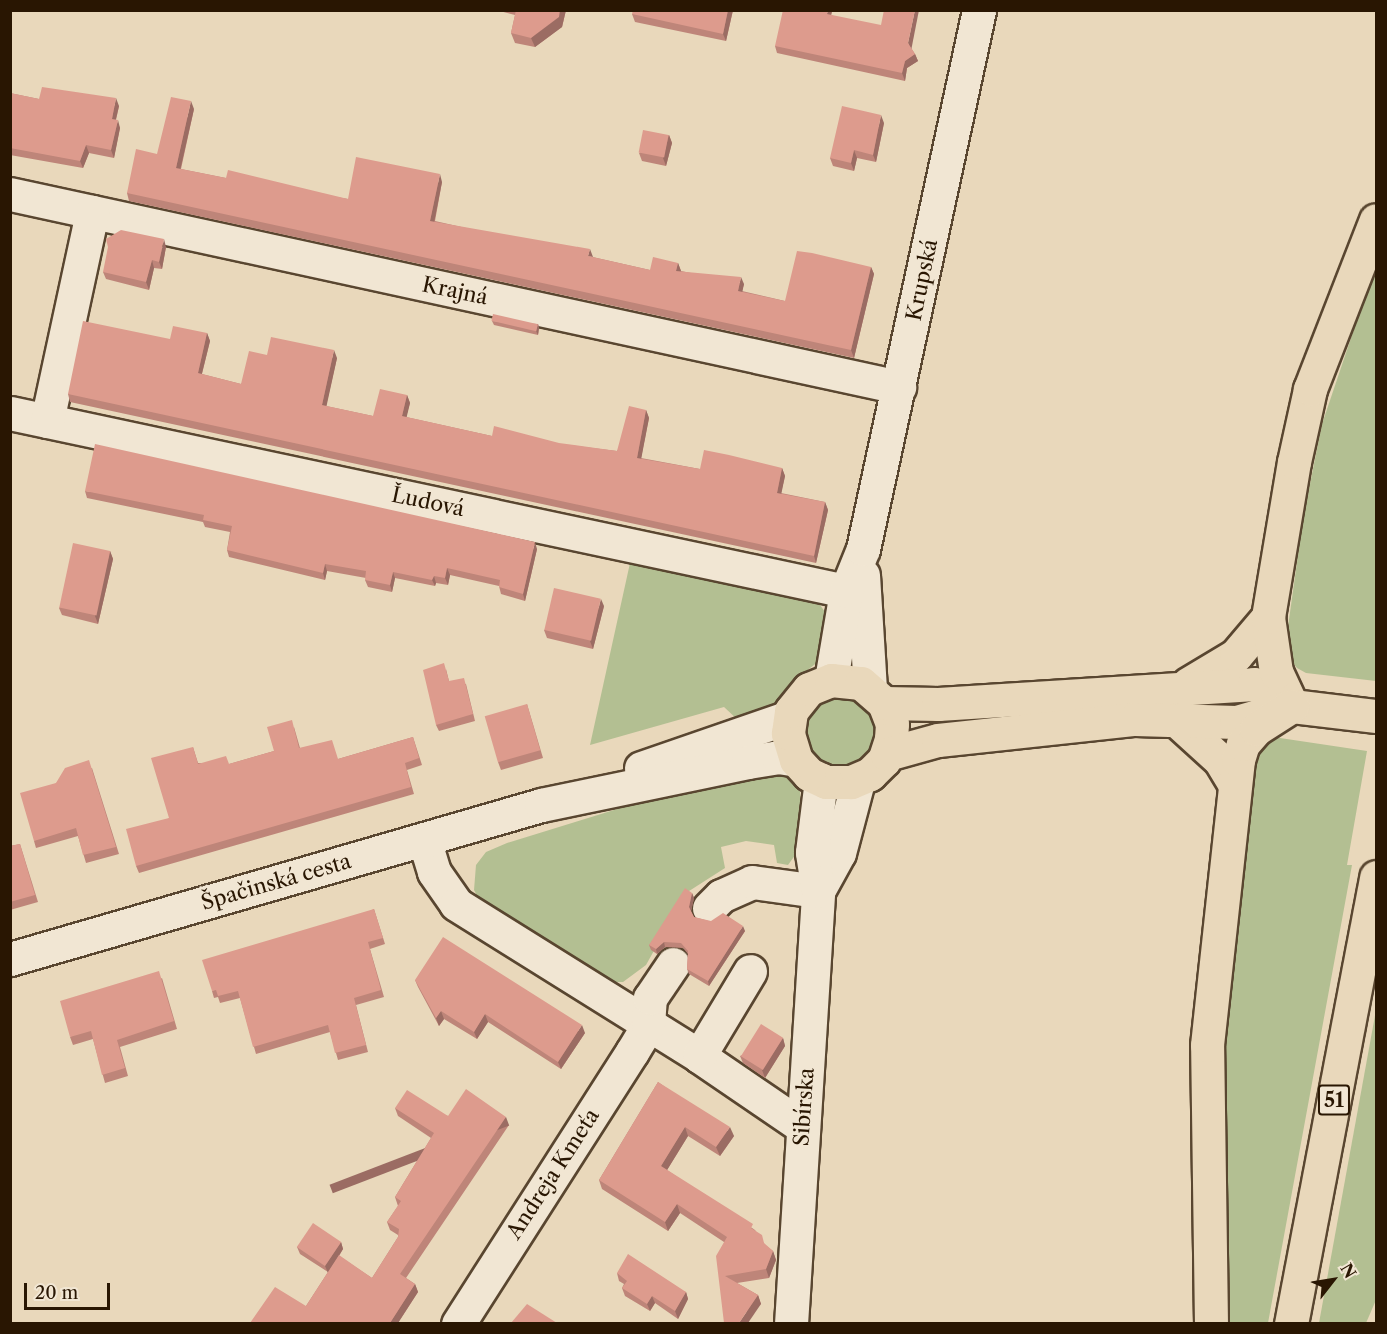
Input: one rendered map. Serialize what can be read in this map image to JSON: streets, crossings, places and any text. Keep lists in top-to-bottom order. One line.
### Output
{"streets":{"main road":["51"],"street":["Krupská","Krajná","Ľudová","Špačinská cesta","Sibírska","Andreja Kmeťa"]},"crossings":[["Krupská","Krajná"],["Krupská","Ľudová"],["Krupská","Špačinská cesta"],["Krupská","Sibírska"],["Špačinská cesta","Sibírska"]],"scale_bar":"20 m","north":"top right"}
